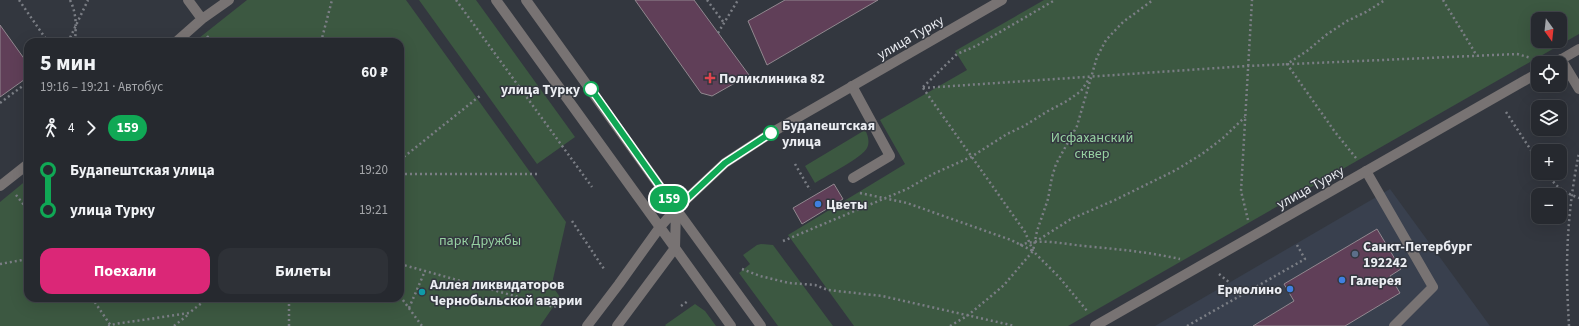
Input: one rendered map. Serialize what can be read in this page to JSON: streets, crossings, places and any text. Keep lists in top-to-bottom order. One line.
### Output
{"streets":{"street":["улица Турку"]},"parks":["Исфаханский сквер","парк Дружбы"],"places":{"health":["Поликлиника 82"],"other":["улица Турку","Будапештская улица","Цветы","Санкт-Петербург 192242","Галерея","Ермолино","Аллея ликвидаторов Чернобыльской аварии"]},"lines":["bus line 159"],"north":"bottom","page":{"on_map":"159","map_buttons":["+","−"],"heading":["5 мин","19:16 – 19:21 · Автобус","60 ₽"],"legs":["4","159"],"list":[{"name":"Будапештская улица","value":"19:20"},{"name":"улица Турку","value":"19:21"}],"buttons":["Поехали","Билеты"]}}
